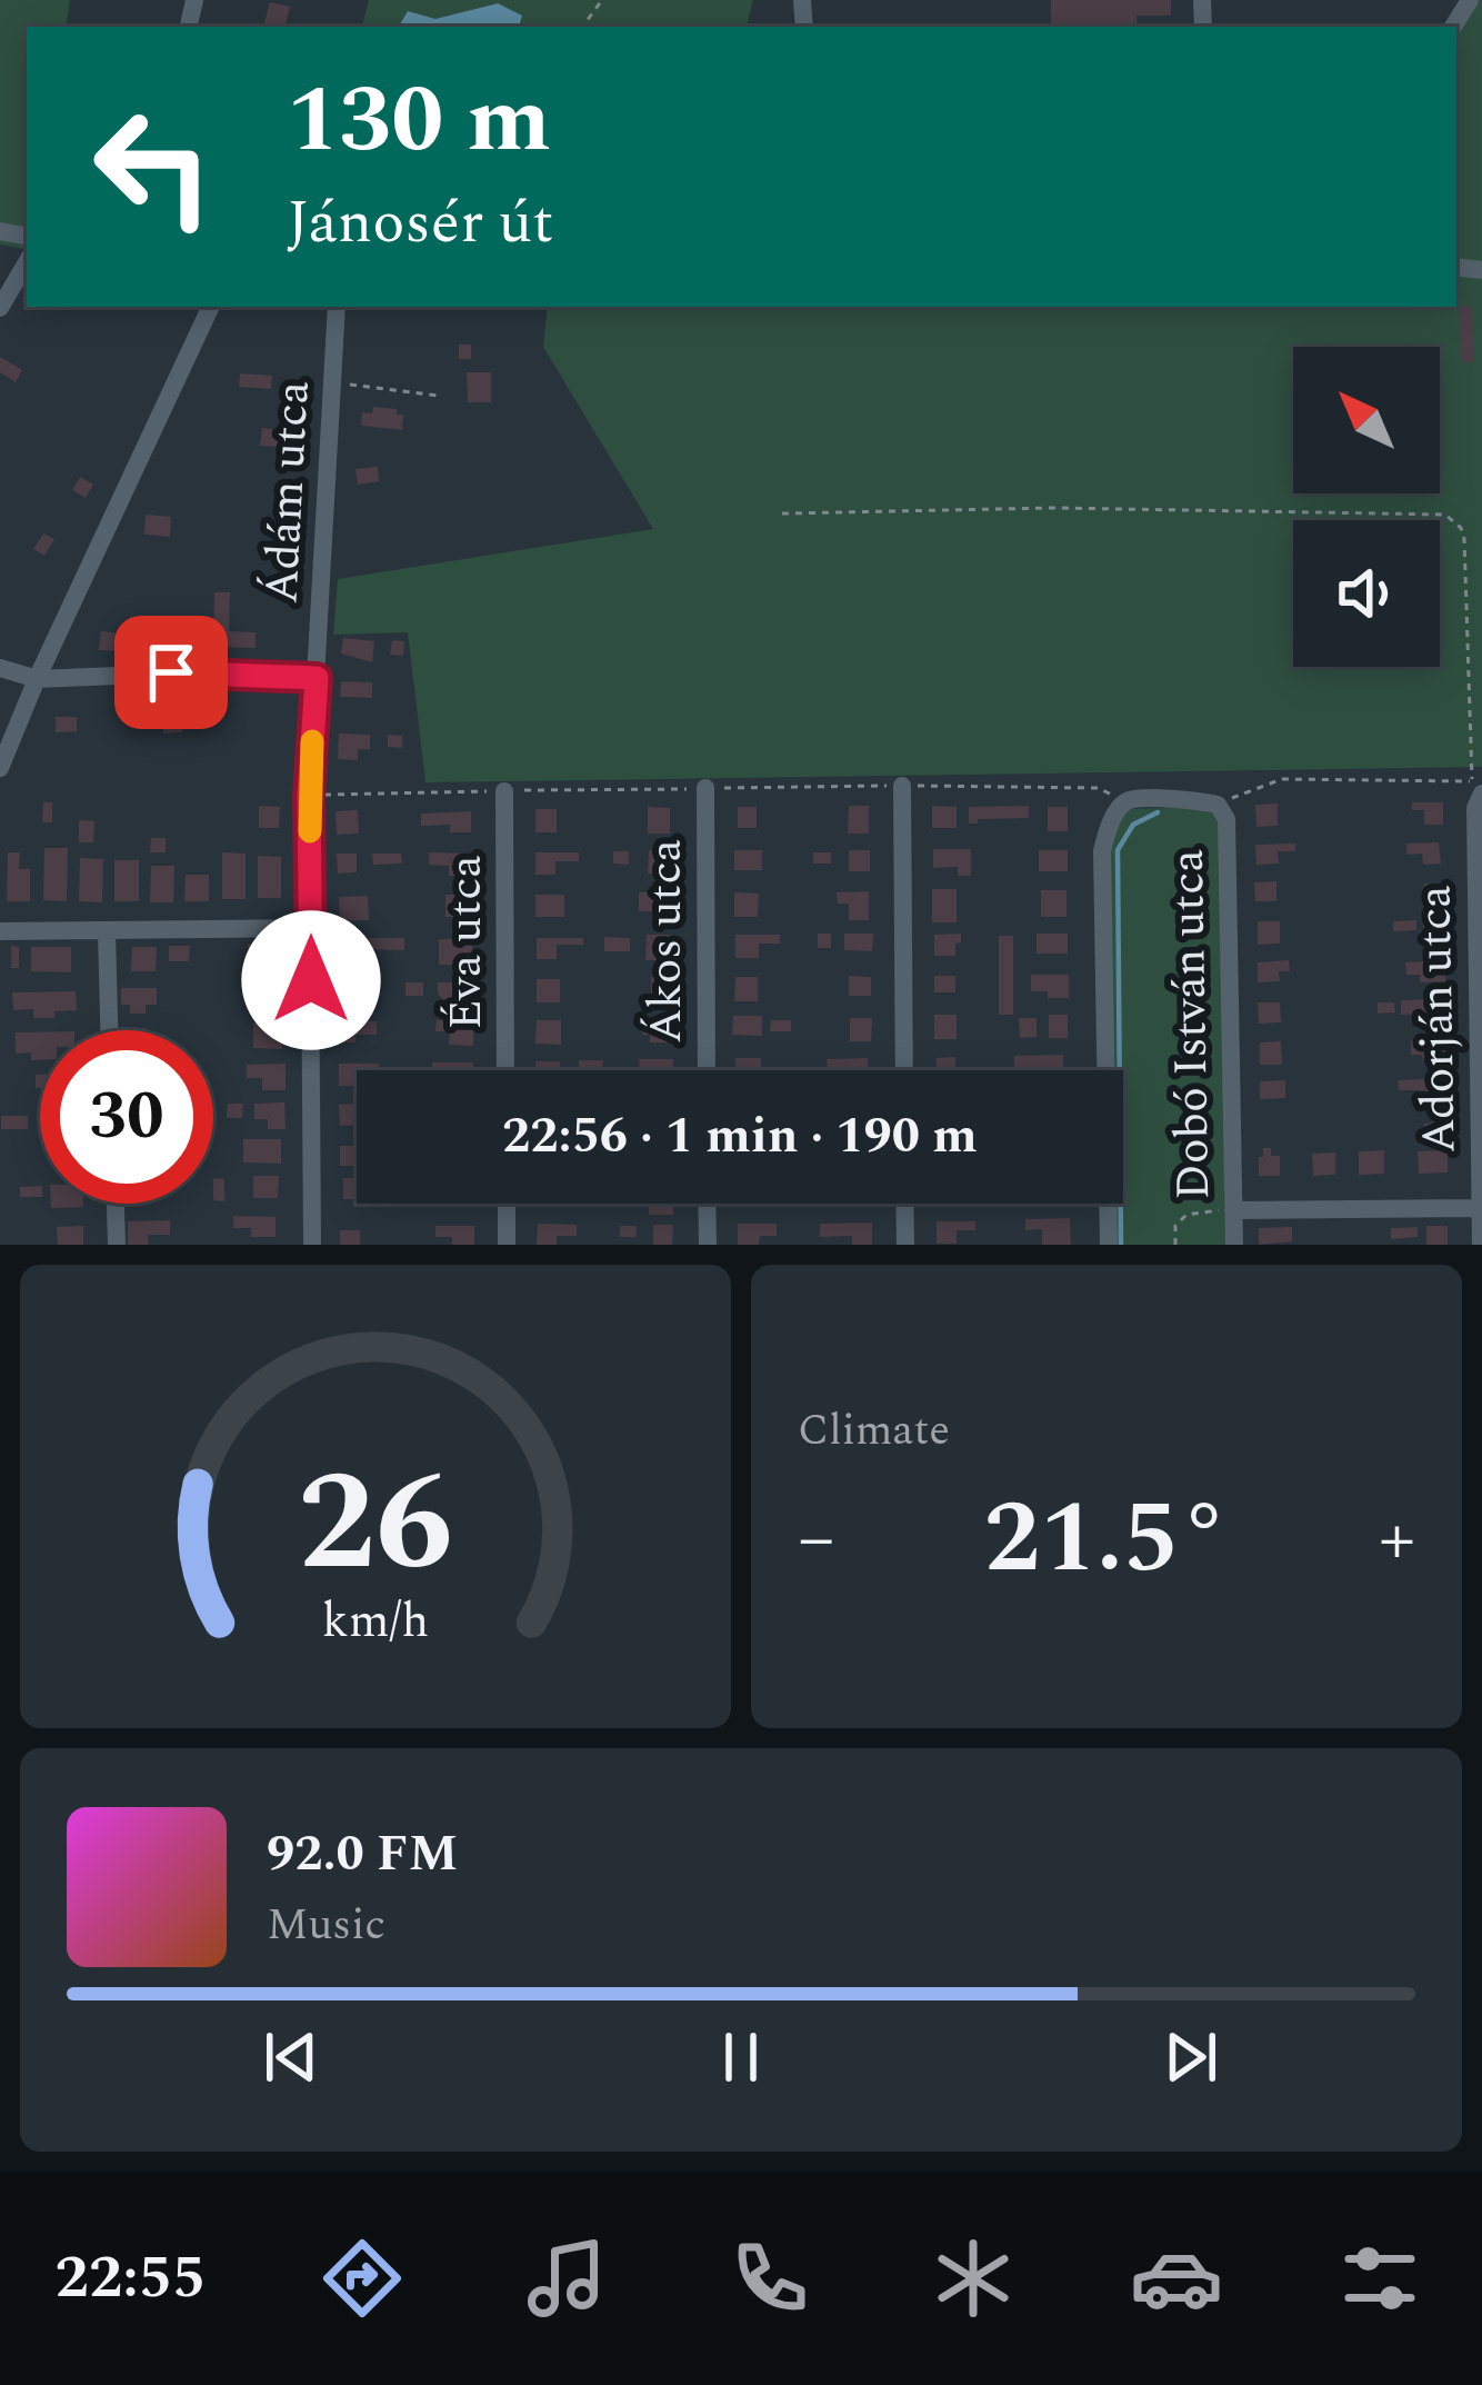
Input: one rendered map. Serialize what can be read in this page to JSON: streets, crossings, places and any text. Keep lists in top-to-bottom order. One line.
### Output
{"streets":{"street":["Ádám utca","Ákos utca","Éva utca","Adorján utca","Dobó István utca"]},"north":"top left","page":{"turn":["130 m","Jánosér út"],"limit":"30","trip":"22:56 · 1 min · 190 m","tile":"Climate","heat":["−","21.5°","+"],"song":["92.0 FM","Music"],"tabs":"22:55","gauge":["26","km/h"]}}
